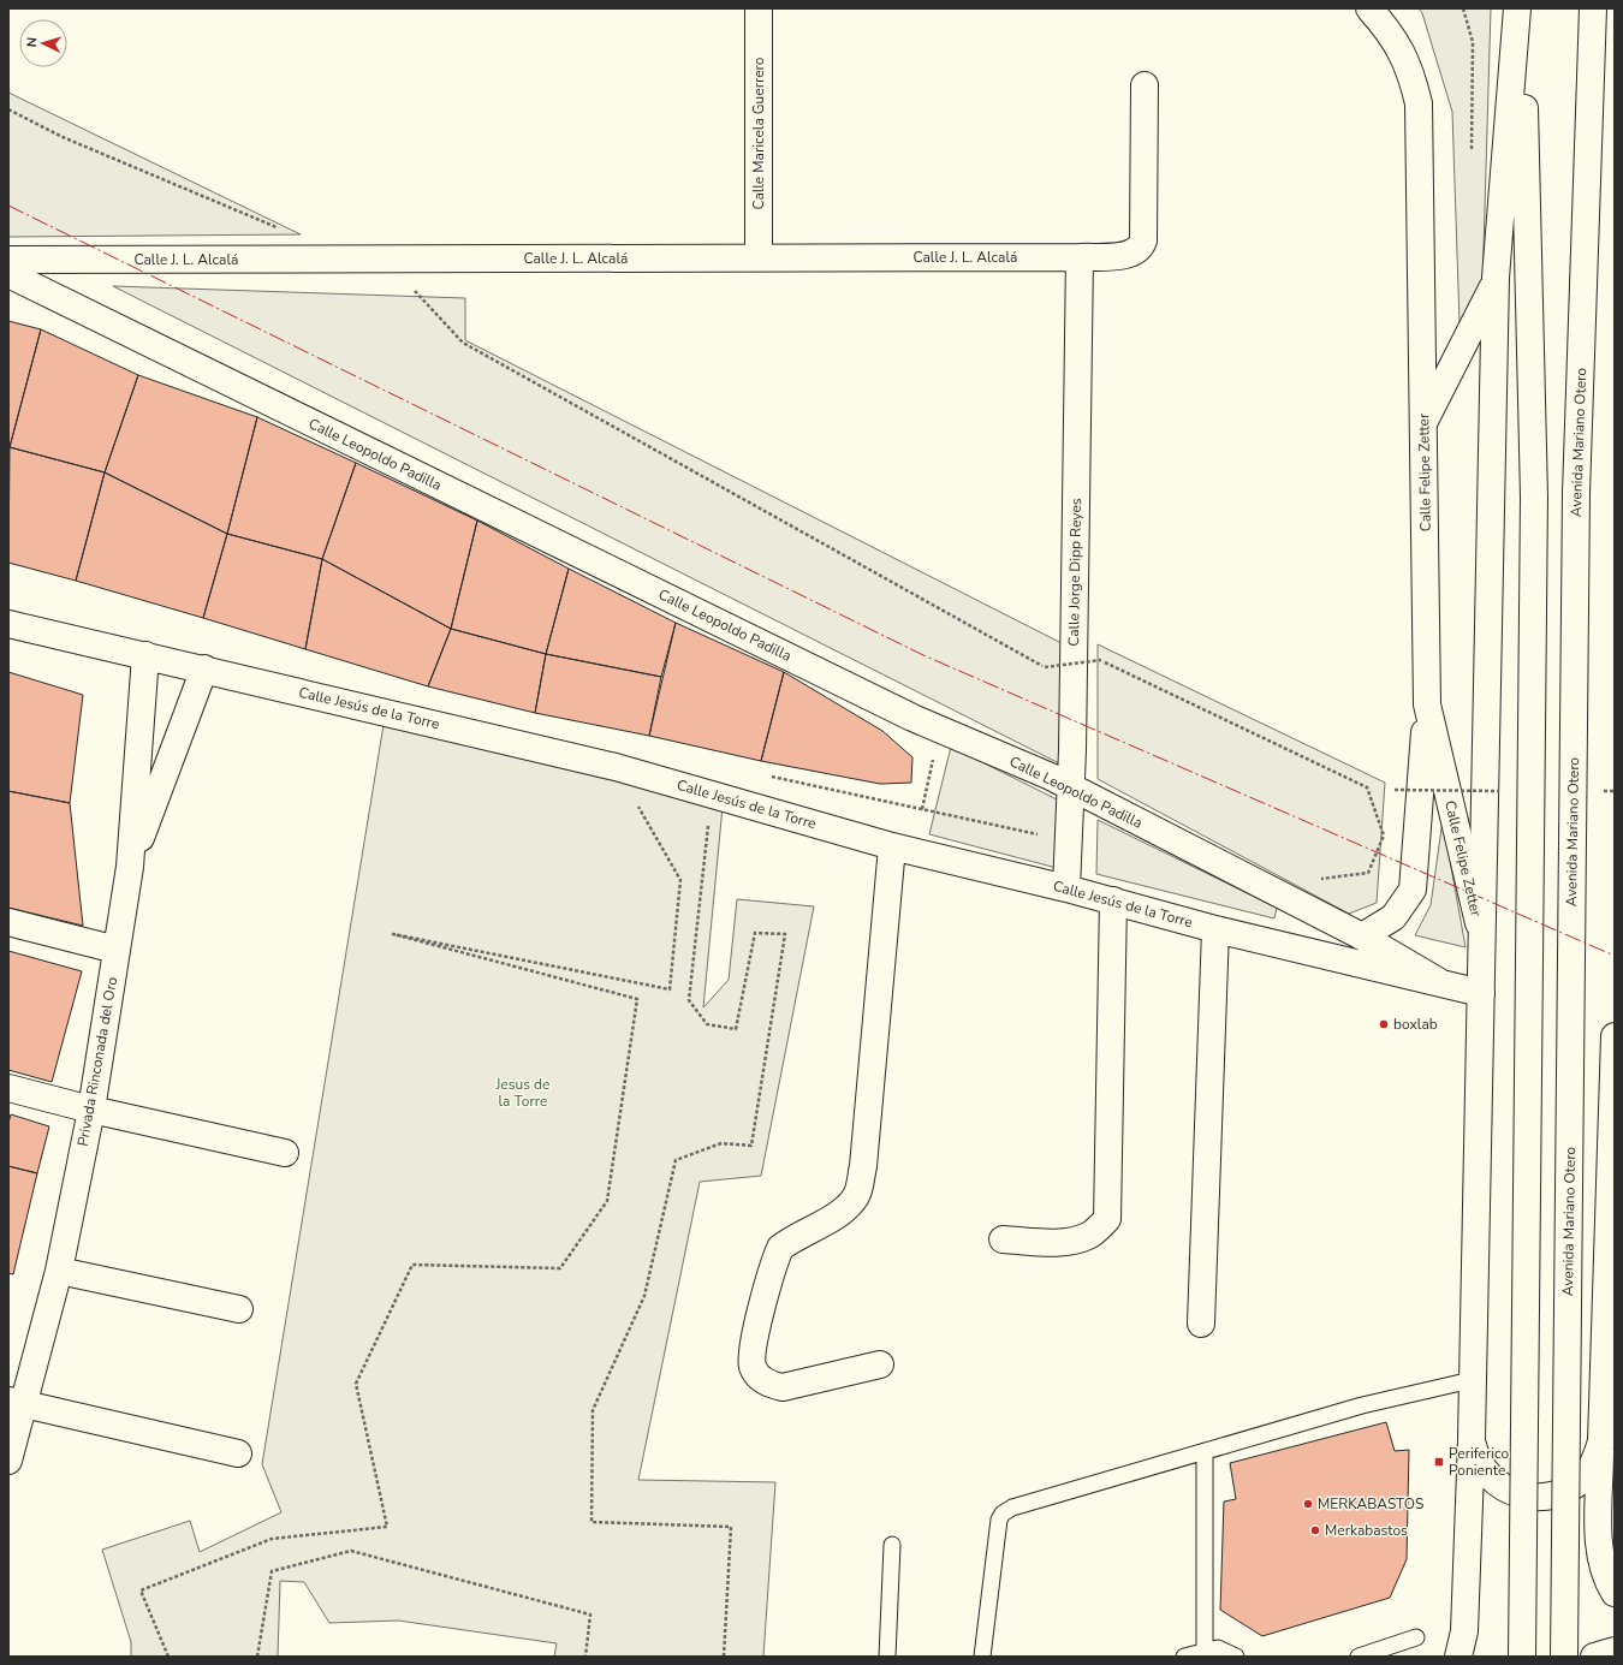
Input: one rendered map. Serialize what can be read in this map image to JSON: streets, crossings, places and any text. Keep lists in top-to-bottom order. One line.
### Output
{"streets":{"street":["Calle Maricela Guerrero","Calle J. L. Alcalá","Avenida Mariano Otero","Calle Leopoldo Padilla","Calle Felipe Zetter","Calle Jorge Dipp Reyes","Calle Jesús de la Torre","Privada Rinconada del Oro"]},"crossings":[["Calle Maricela Guerrero","Calle J. L. Alcalá"],["Calle J. L. Alcalá","Calle Jorge Dipp Reyes"],["Calle Leopoldo Padilla","Calle Jorge Dipp Reyes"],["Calle Leopoldo Padilla","Calle Jesús de la Torre"],["Calle Jorge Dipp Reyes","Calle Jesús de la Torre"],["Calle Jesús de la Torre","Privada Rinconada del Oro"]],"parks":["Jesus de la Torre"],"places":{"other":["boxlab","MERKABASTOS","Merkabastos"],"transit":["Periferico Poniente"]},"north":"left"}
